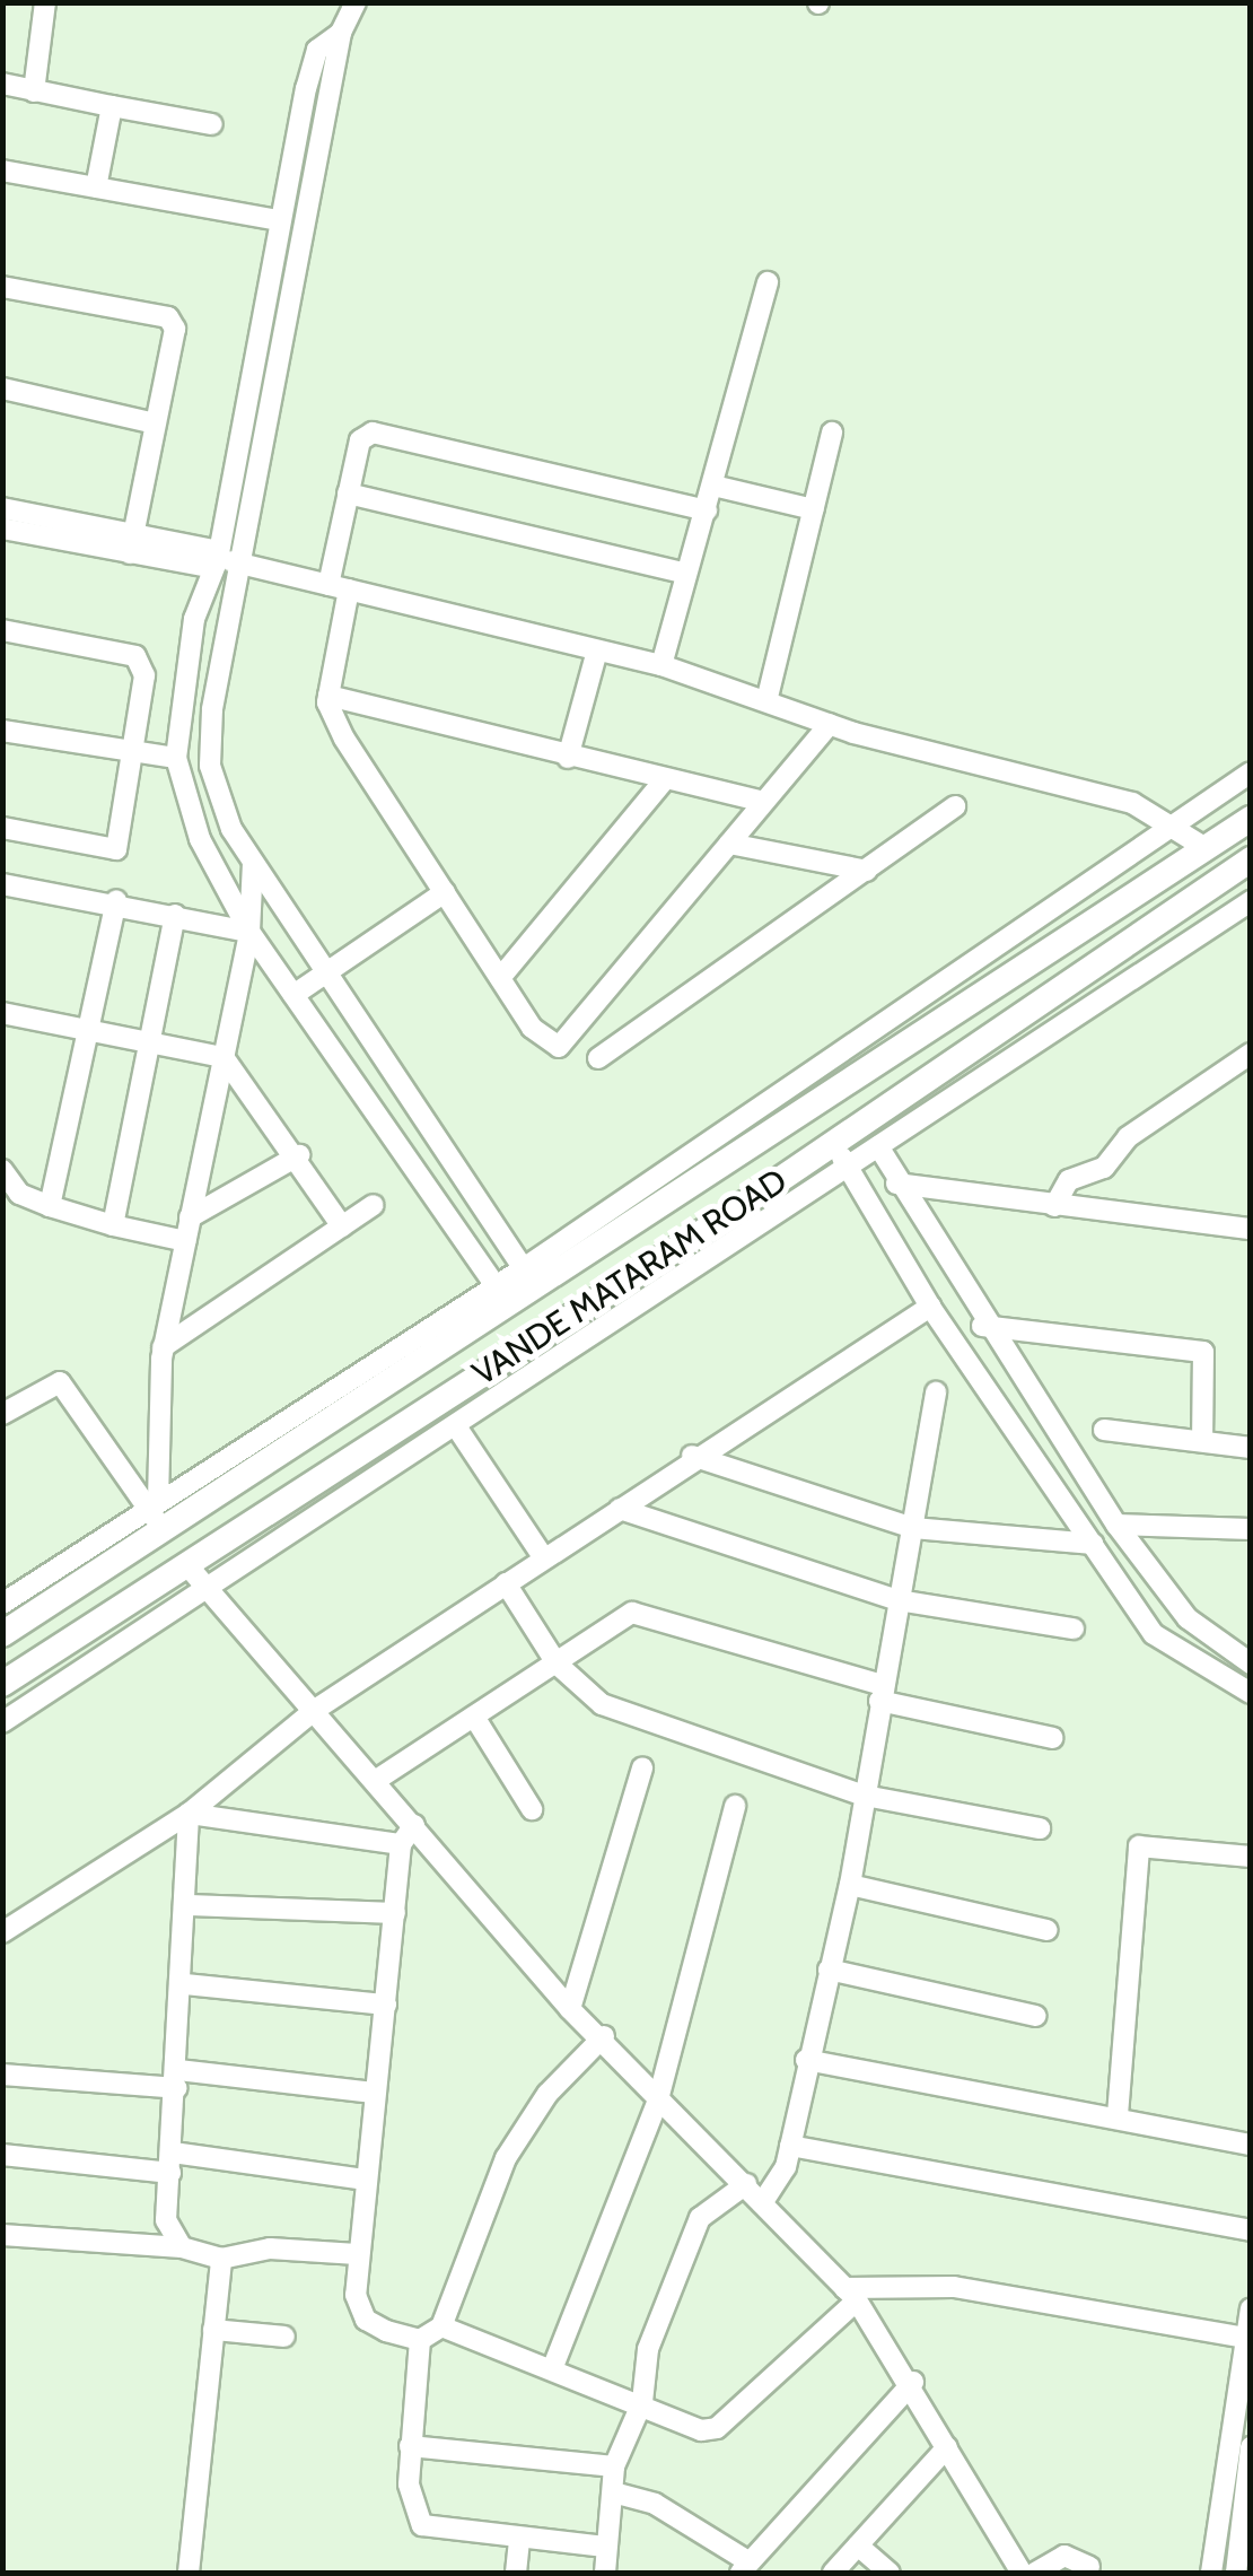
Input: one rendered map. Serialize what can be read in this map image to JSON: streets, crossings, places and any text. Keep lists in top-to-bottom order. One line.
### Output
{"streets":{"main road":["VANDE MATARAM ROAD"]}}
